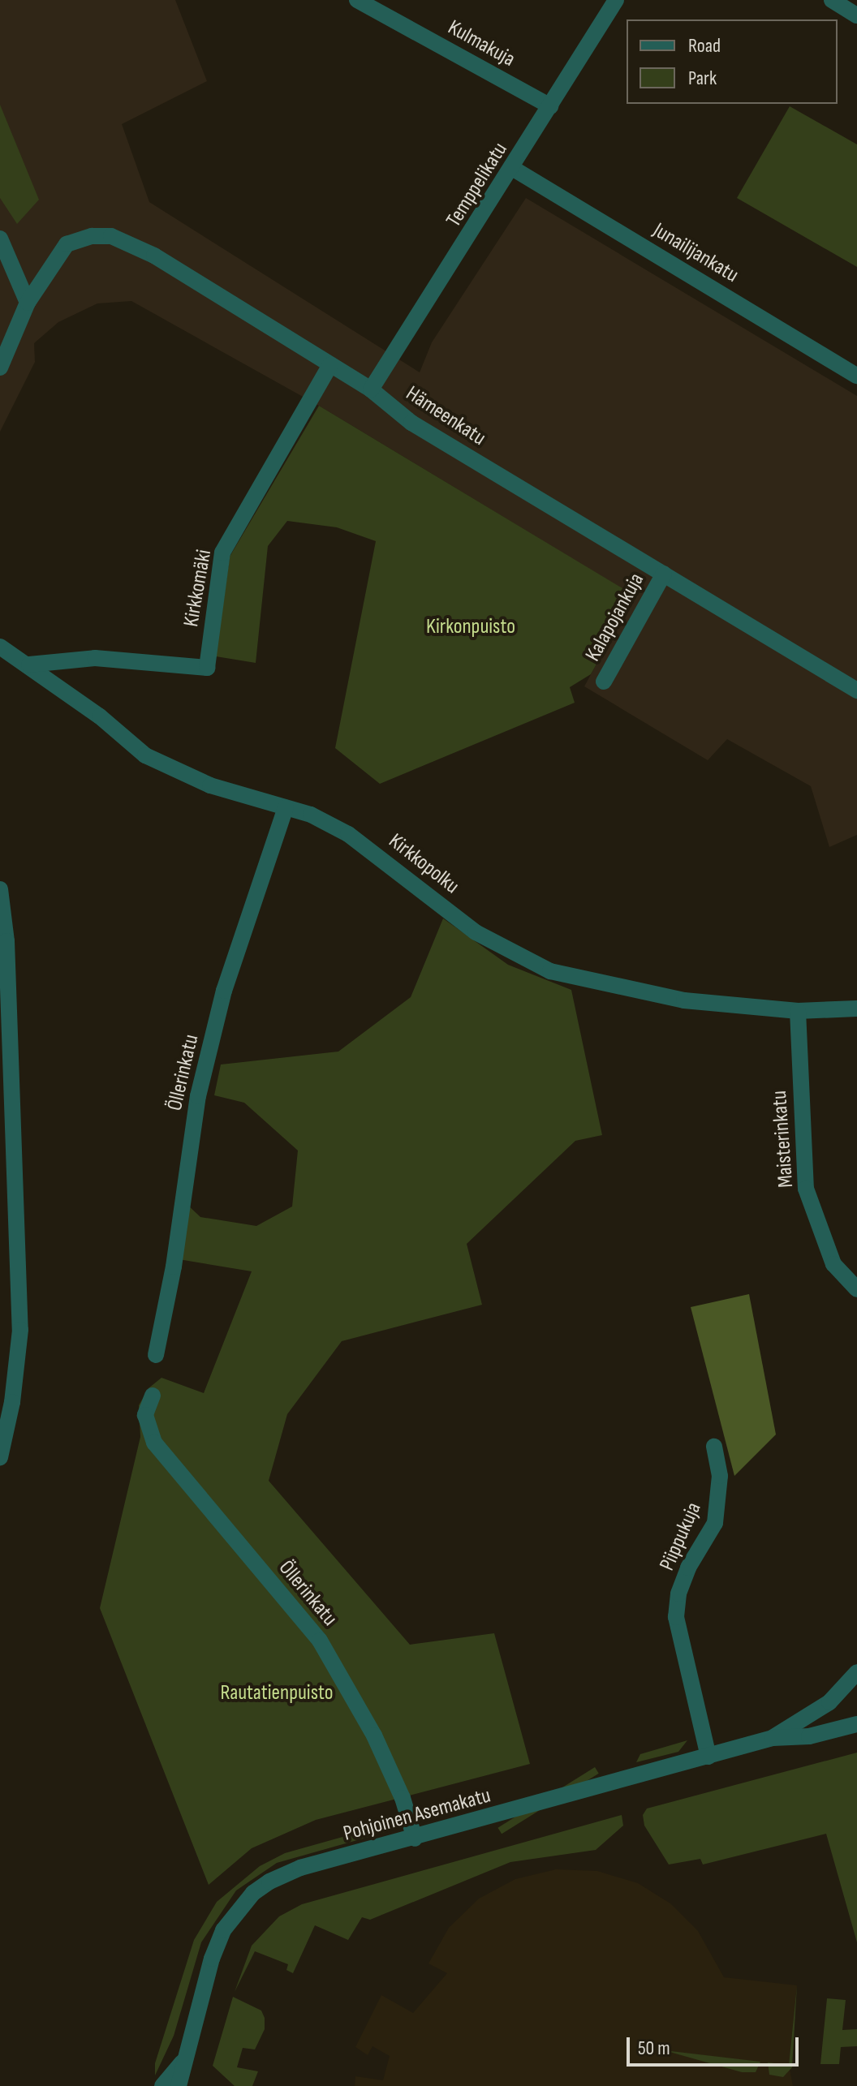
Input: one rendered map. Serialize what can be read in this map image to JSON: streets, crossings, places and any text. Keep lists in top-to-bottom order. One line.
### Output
{"streets":{"street":["Kulmakuja","Temppelikatu","Junailijankatu","Hämeenkatu","Kirkkomäki","Kalapojankuja","Kirkkopolku","Öllerinkatu","Maisterinkatu","Piippukuja","Pohjoinen Asemakatu"]},"crossings":[["Kulmakuja","Temppelikatu"],["Temppelikatu","Junailijankatu"],["Temppelikatu","Hämeenkatu"],["Hämeenkatu","Kirkkomäki"],["Hämeenkatu","Kalapojankuja"],["Kirkkomäki","Kirkkopolku"],["Kirkkopolku","Öllerinkatu"],["Kirkkopolku","Maisterinkatu"],["Öllerinkatu","Pohjoinen Asemakatu"],["Piippukuja","Pohjoinen Asemakatu"]],"parks":["Kirkonpuisto","Rautatienpuisto"],"legend":["Road","Park"],"scale_bar":"50 m"}
